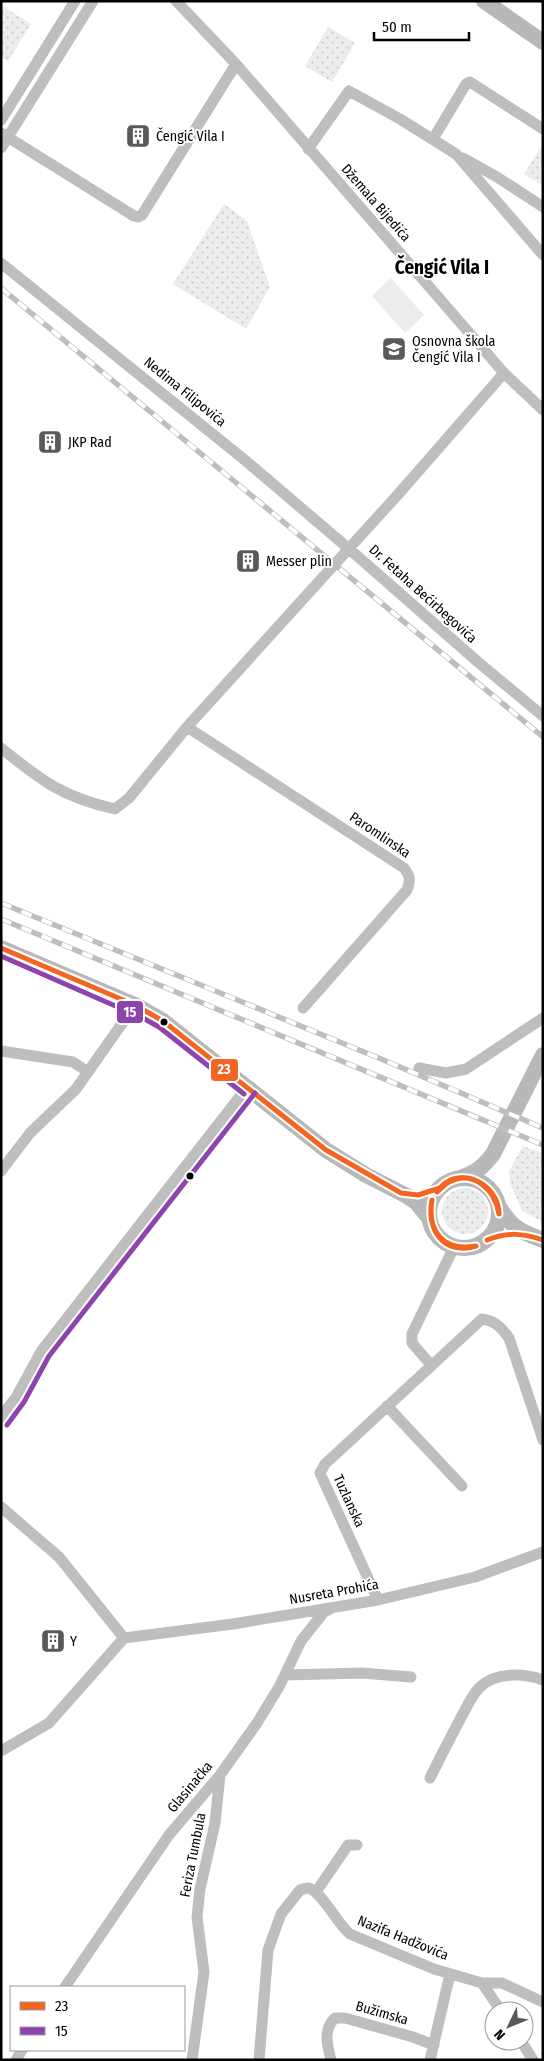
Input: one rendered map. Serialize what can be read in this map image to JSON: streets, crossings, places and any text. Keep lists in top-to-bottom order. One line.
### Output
{"streets":{"street":["Džemala Bijedića","Nedima Filipovića","Dr. Fetaha Bećirbegovića","Paromlinska","Tuzlanska","Nusreta Prohića","Glasinačka","Feriza Tumbula","Nazifa Hadžovića","Bužimska"]},"crossings":[["Džemala Bijedića","Dr. Fetaha Bećirbegovića"],["Nedima Filipovića","Dr. Fetaha Bećirbegovića"],["Tuzlanska","Nusreta Prohića"],["Nusreta Prohića","Glasinačka"],["Glasinačka","Feriza Tumbula"]],"districts":["Čengić Vila I"],"places":{"building":["Čengić Vila I","JKP Rad","Messer plin","Y"],"school or university":["Osnovna škola Čengić Vila I"]},"lines":["transit line 23","transit line 15"],"legend":["23","15"],"scale_bar":"50 m","north":"bottom left"}
